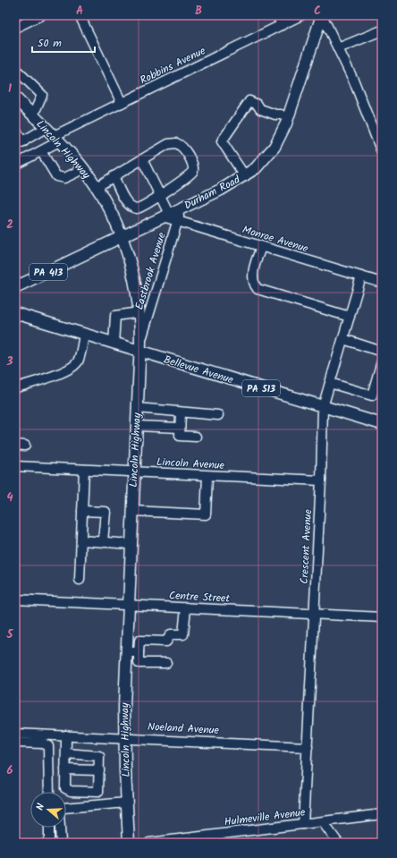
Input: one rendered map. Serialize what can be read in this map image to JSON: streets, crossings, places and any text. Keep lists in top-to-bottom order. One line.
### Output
{"streets":{"main road":["Lincoln Highway","Durham Road","PA 413","Bellevue Avenue","PA 513"],"street":["Robbins Avenue","Monroe Avenue","Eastbrook Avenue","Lincoln Avenue","Crescent Avenue","Centre Street","Noeland Avenue","Hulmeville Avenue"]},"crossings":[["Robbins Avenue","Lincoln Highway"],["Lincoln Highway","Durham Road"],["Lincoln Highway","Eastbrook Avenue"],["Lincoln Highway","Bellevue Avenue"],["Lincoln Highway","Lincoln Avenue"],["Lincoln Highway","Centre Street"],["Lincoln Highway","Noeland Avenue"],["Durham Road","Monroe Avenue"],["Durham Road","Eastbrook Avenue"],["Monroe Avenue","Eastbrook Avenue"],["Monroe Avenue","Crescent Avenue"],["Eastbrook Avenue","Bellevue Avenue"],["Bellevue Avenue","Crescent Avenue"],["Lincoln Avenue","Crescent Avenue"],["Crescent Avenue","Centre Street"],["Crescent Avenue","Noeland Avenue"],["Crescent Avenue","Hulmeville Avenue"]],"scale_bar":"50 m","north":"left","grid":{"columns":["A","B","C"],"rows":["1","2","3","4","5","6"]}}
